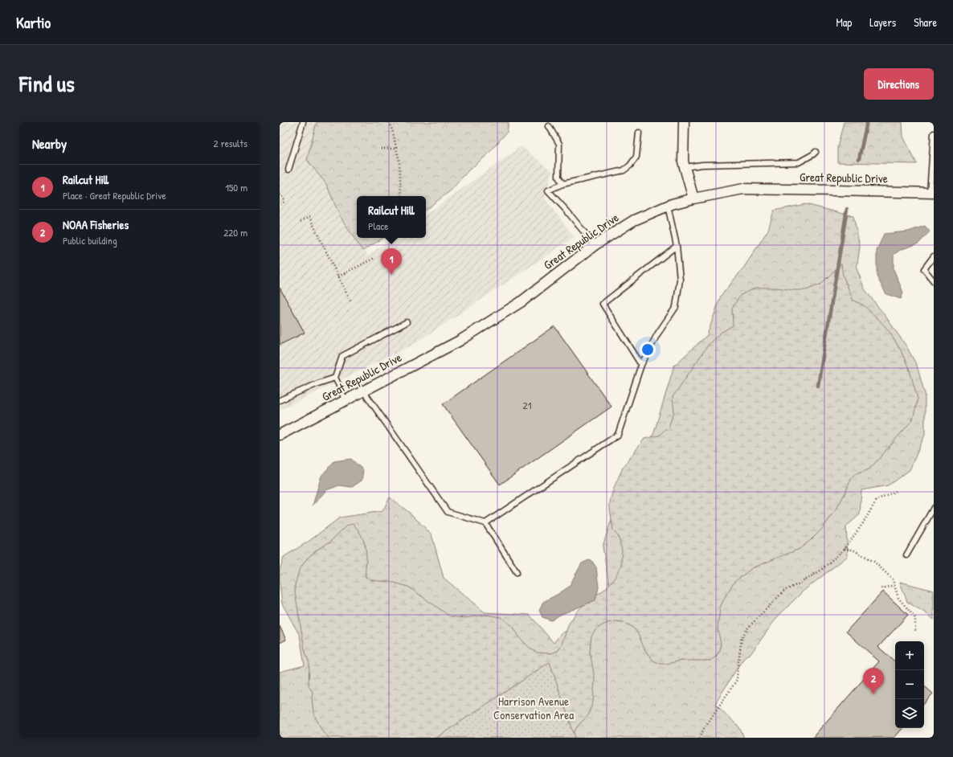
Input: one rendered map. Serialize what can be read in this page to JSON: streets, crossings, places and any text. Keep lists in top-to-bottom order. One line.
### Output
{"streets":{"street":["Great Republic Drive"]},"parks":["Harrison Avenue Conservation Area"],"house_numbers":["21"],"page":{"header":"Kartio","nav":["Map","Layers","Share"],"title":"Find us","buttons":"Directions","heading":["Nearby","2 results"],"list":[{"mark":"1","name":"Railcut Hill","note":"Place · Great Republic Drive","value":"150 m"},{"mark":"2","name":"NOAA Fisheries","note":"Public building","value":"220 m"}],"popup":["Railcut Hill","Place"],"pins":["1","2"],"map_buttons":["+","−"]}}
